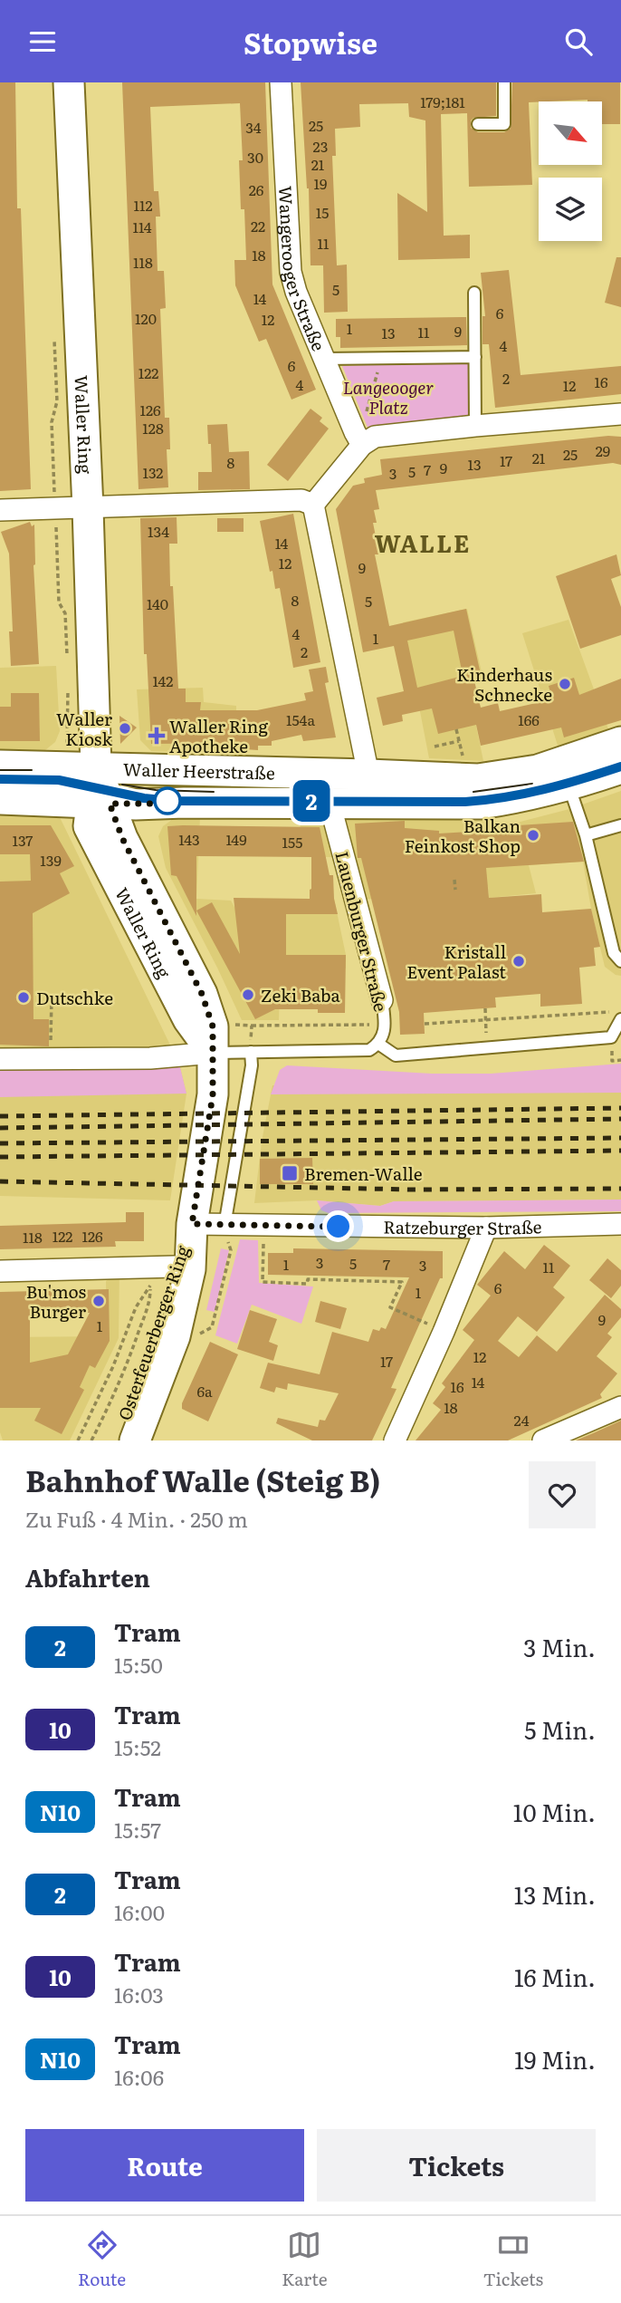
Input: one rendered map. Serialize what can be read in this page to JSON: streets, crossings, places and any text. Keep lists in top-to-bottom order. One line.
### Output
{"streets":{"main road":["Waller Ring","Waller Heerstraße","Osterfeuerberger Ring"],"street":["Wangerooger Straße","Lauenburger Straße","Ratzeburger Straße"]},"crossings":[["Waller Ring","Waller Heerstraße"],["Waller Ring","Osterfeuerberger Ring"],["Waller Heerstraße","Lauenburger Straße"],["Ratzeburger Straße","Osterfeuerberger Ring"]],"districts":["WALLE"],"parks":["Langeooger Platz"],"places":{"other":["Kinderhaus Schnecke","Waller Kiosk","Balkan Feinkost Shop","Kristall Event Palast","Zeki Baba","Dutschke","Bu'mos Burger"],"health":["Waller Ring Apotheke"],"transit":["Bremen-Walle"]},"lines":["tram line 2"],"house_numbers":["179;181","25","34","23","30","21","19","26","112","15","22","114","11","18","118","5","14","6","120","12","1","9","11","13","4","6","122","2","16","4","12","126","128","29","25","21","17","8","13","9","7","5","132","3","134","14","12","9","8","5","140","4","1","2","142","154a","166","143","149","137","155","139","122","126","118","3","5","1","7","3","11","6","1","9","1","12","17","14","16","6a","18","24"],"north":"bottom right","page":{"header":"Stopwise","on_map":"2","heading":[["Bahnhof Walle (Steig B)","Zu Fuß · 4 Min. · 250 m"],"Abfahrten"],"list":[{"mark":"2","name":"Tram","note":"15:50","value":"3 Min."},{"mark":"10","name":"Tram","note":"15:52","value":"5 Min."},{"mark":"N10","name":"Tram","note":"15:57","value":"10 Min."},{"mark":"2","name":"Tram","note":"16:00","value":"13 Min."},{"mark":"10","name":"Tram","note":"16:03","value":"16 Min."},{"mark":"N10","name":"Tram","note":"16:06","value":"19 Min."}],"buttons":["Route","Tickets"],"tabs":["Route","Karte","Tickets"]}}
